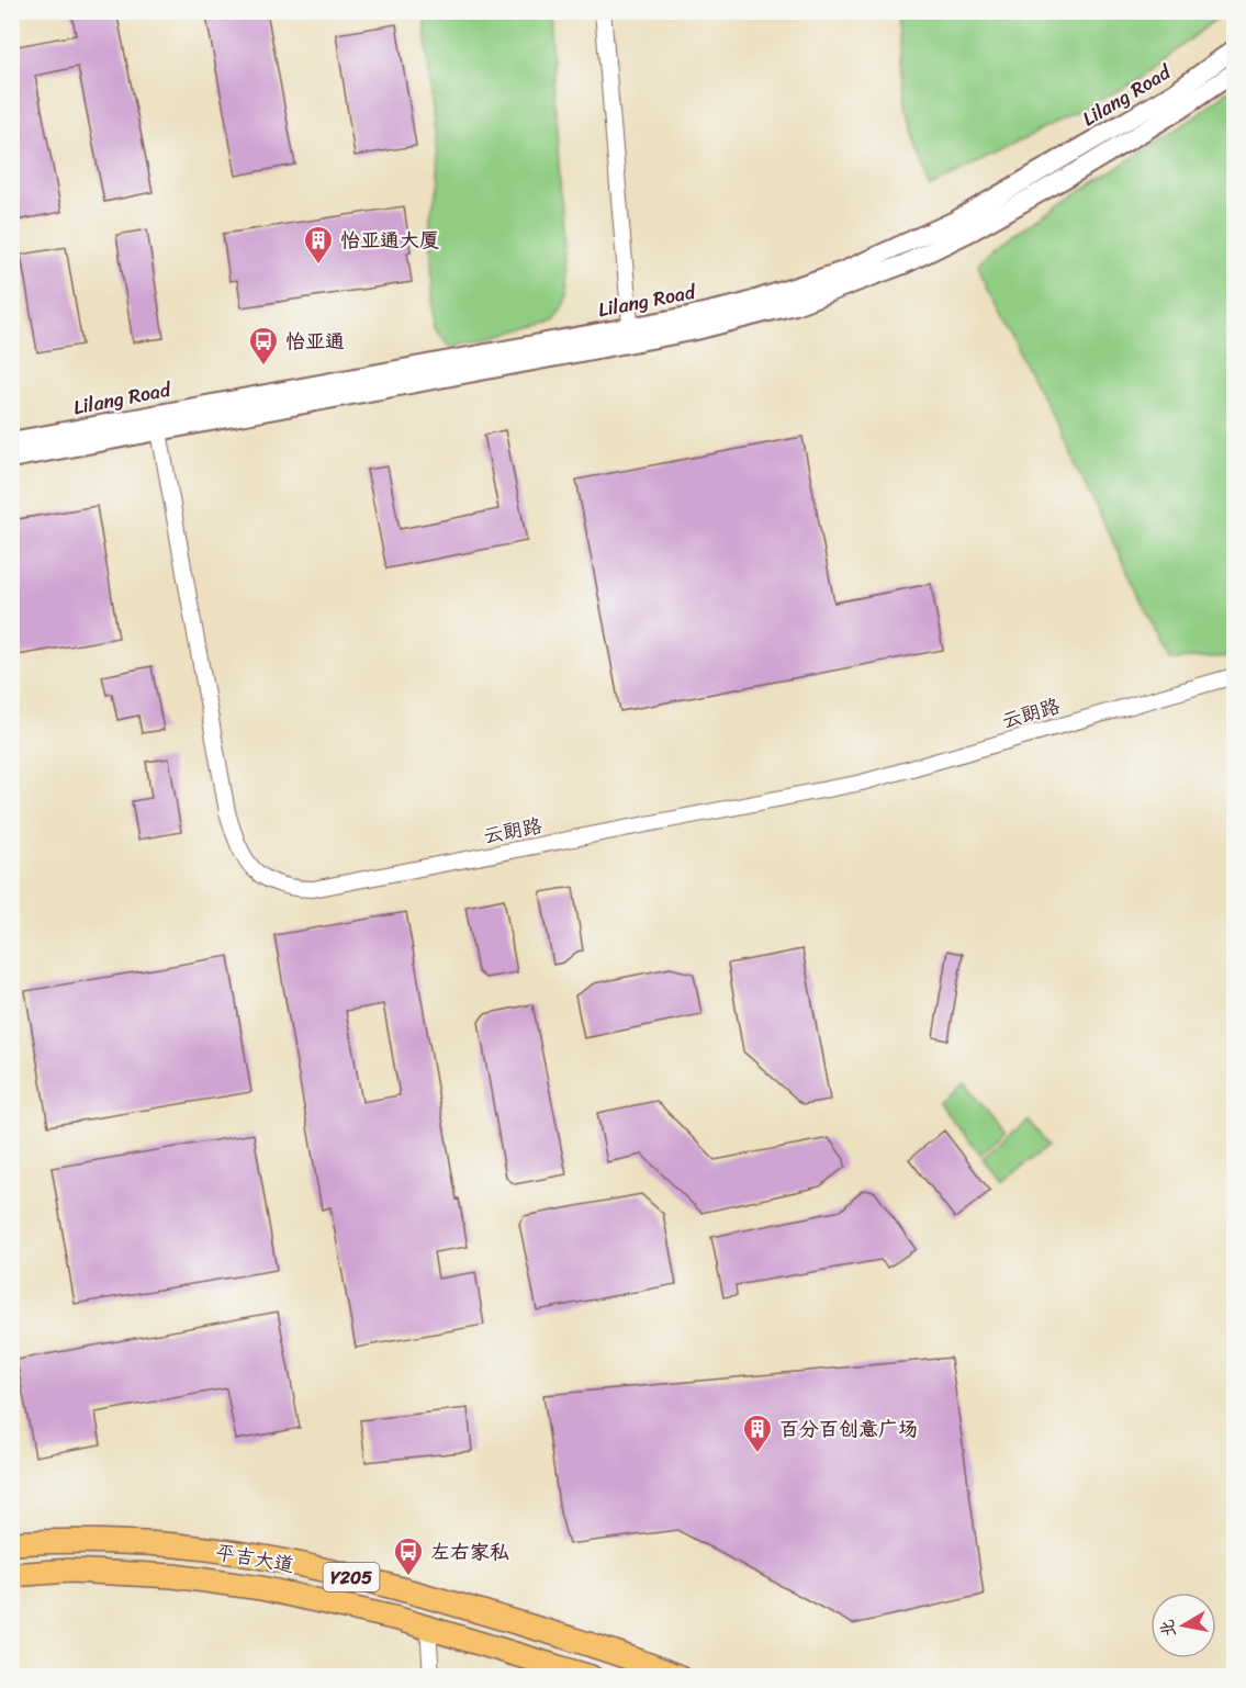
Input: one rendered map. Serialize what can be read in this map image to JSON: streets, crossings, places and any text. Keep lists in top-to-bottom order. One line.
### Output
{"streets":{"main road":["平吉大道","Y205"],"street":["Lilang Road","云朗路"]},"crossings":[["Lilang Road","云朗路"]],"places":{"building":["怡亚通大厦","百分百创意广场"],"bus stop":["怡亚通","左右家私"]},"north":"left"}
